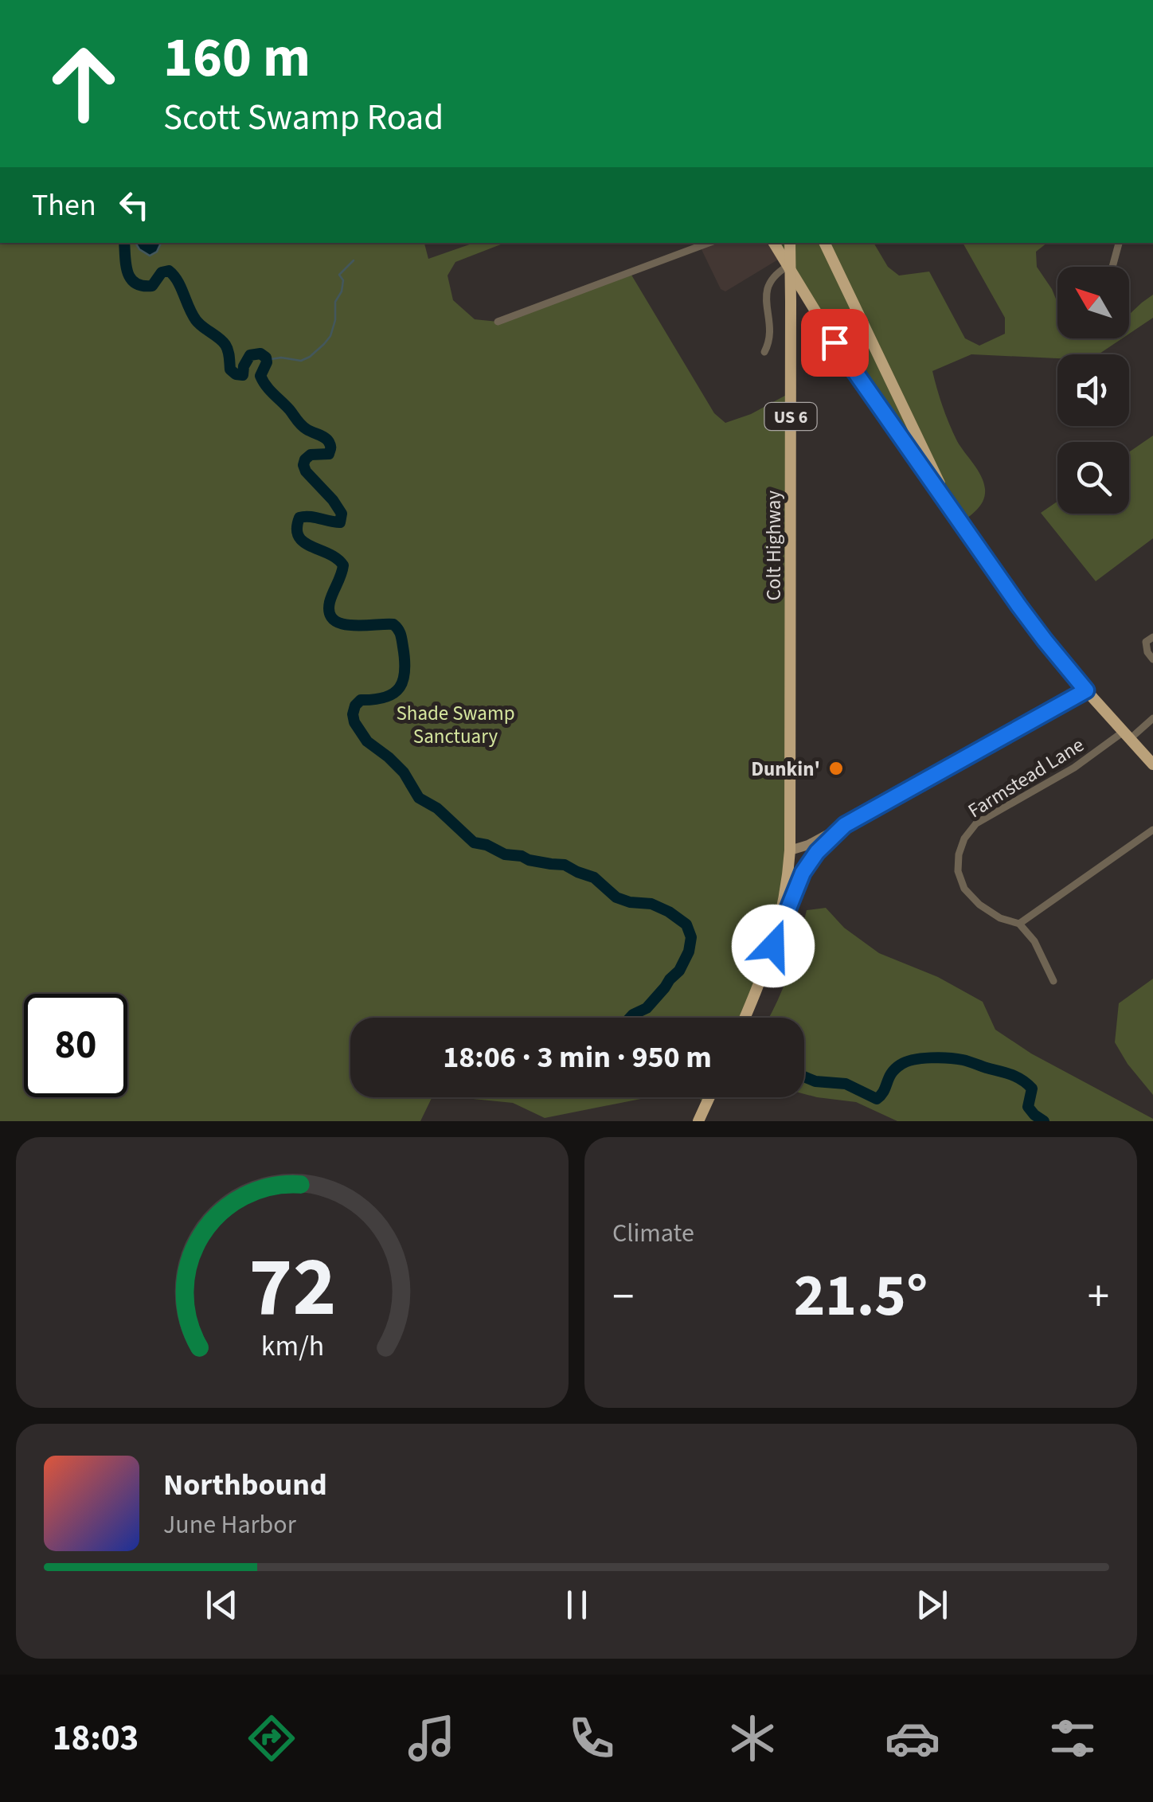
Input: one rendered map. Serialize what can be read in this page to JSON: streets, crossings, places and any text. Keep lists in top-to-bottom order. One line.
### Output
{"streets":{"highway":["US 6","Colt Highway"],"street":["Farmstead Lane"]},"crossings":[["US 6","Colt Highway"]],"parks":["Shade Swamp Sanctuary"],"places":["Dunkin'"],"north":"top left","page":{"turn":["160 m","Scott Swamp Road"],"then":"Then","limit":"80","trip":"18:06 · 3 min · 950 m","tile":"Climate","heat":["−","21.5°","+"],"song":["Northbound","June Harbor"],"tabs":"18:03","gauge":["72","km/h"]}}
